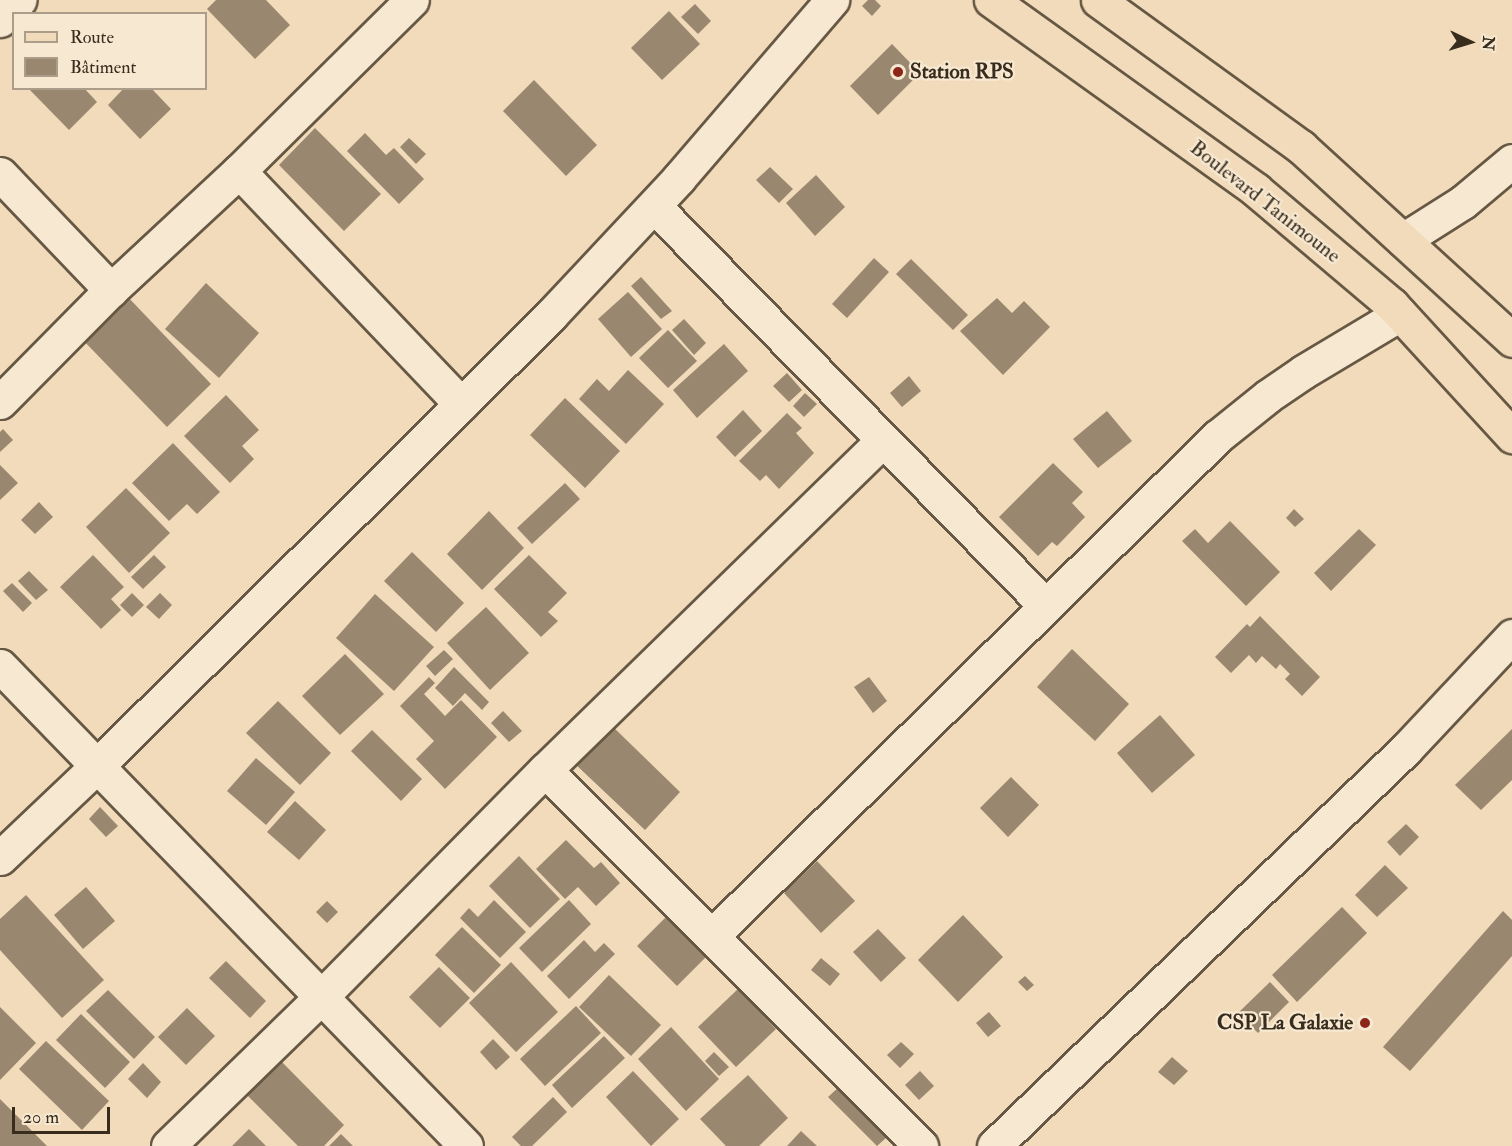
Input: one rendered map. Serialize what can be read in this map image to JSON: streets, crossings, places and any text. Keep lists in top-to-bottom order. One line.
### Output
{"streets":{"main road":["Boulevard Tanimoune"]},"places":["Station RPS","CSP La Galaxie"],"legend":["Route","Bâtiment"],"scale_bar":"20 m","north":"right"}
